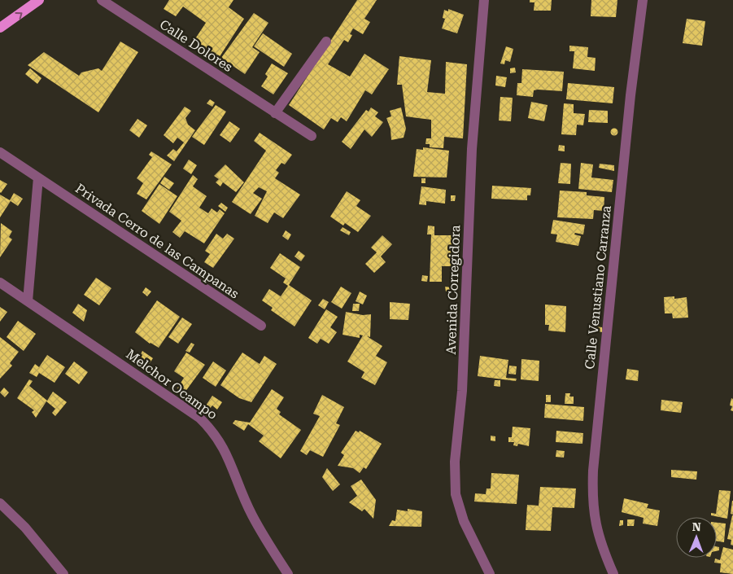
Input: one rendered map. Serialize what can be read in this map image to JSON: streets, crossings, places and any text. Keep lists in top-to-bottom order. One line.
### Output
{"streets":{"street":["Calle Dolores","Privada Cerro de las Campanas","Calle Venustiano Carranza","Avenida Corregidora","Melchor Ocampo"]},"north":"top"}
